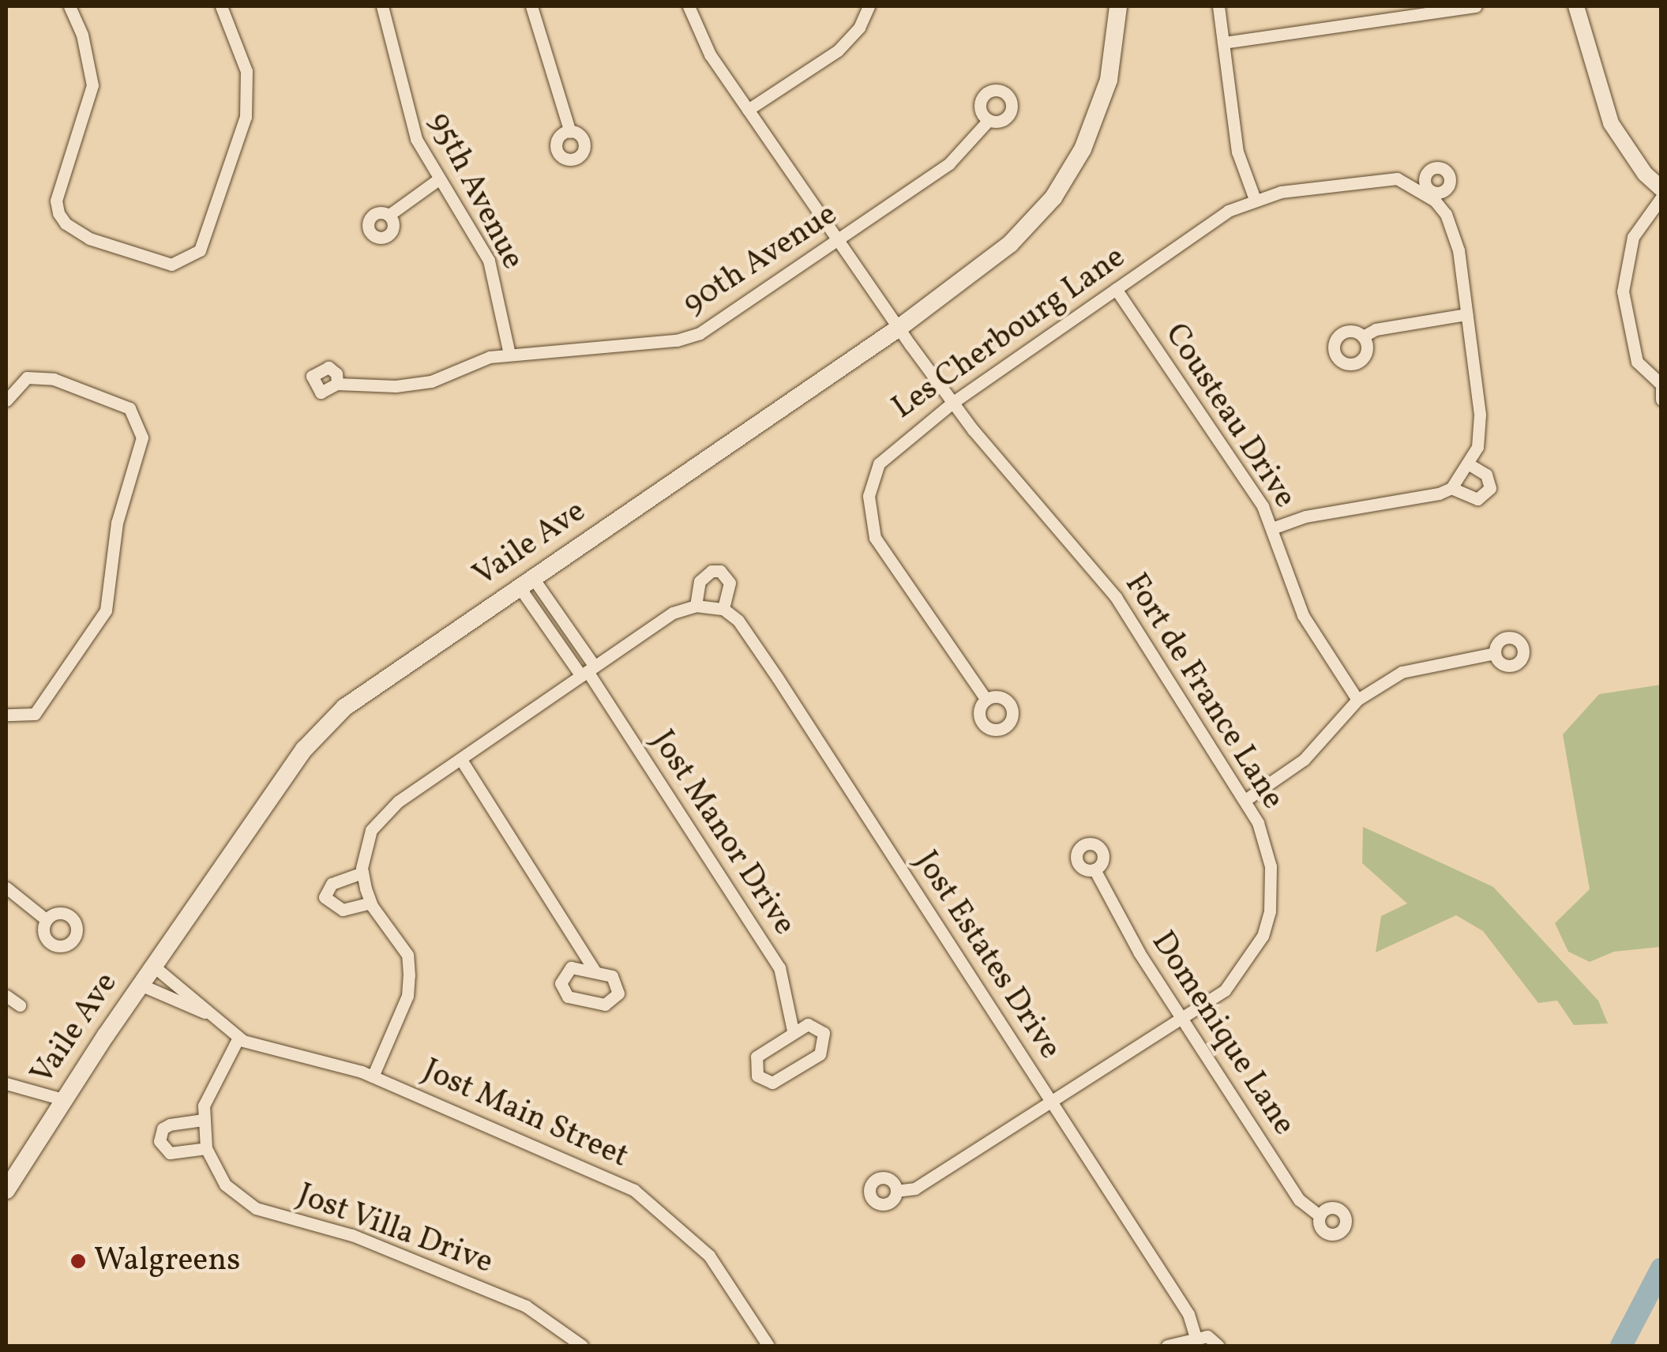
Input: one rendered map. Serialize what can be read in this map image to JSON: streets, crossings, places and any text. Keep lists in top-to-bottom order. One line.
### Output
{"streets":{"main road":["Vaile Ave"],"street":["95th Avenue","90th Avenue","Les Cherbourg Lane","Cousteau Drive","Fort de France Lane","Jost Manor Drive","Jost Estates Drive","Domenique Lane","Jost Main Street","Jost Villa Drive"]},"crossings":[["95th Avenue","90th Avenue"],["90th Avenue","Fort de France Lane"],["Les Cherbourg Lane","Cousteau Drive"],["Les Cherbourg Lane","Fort de France Lane"],["Vaile Ave","Fort de France Lane"],["Vaile Ave","Jost Manor Drive"],["Vaile Ave","Jost Main Street"],["Fort de France Lane","Jost Estates Drive"],["Fort de France Lane","Domenique Lane"],["Jost Main Street","Jost Villa Drive"]],"places":["Walgreens"]}
